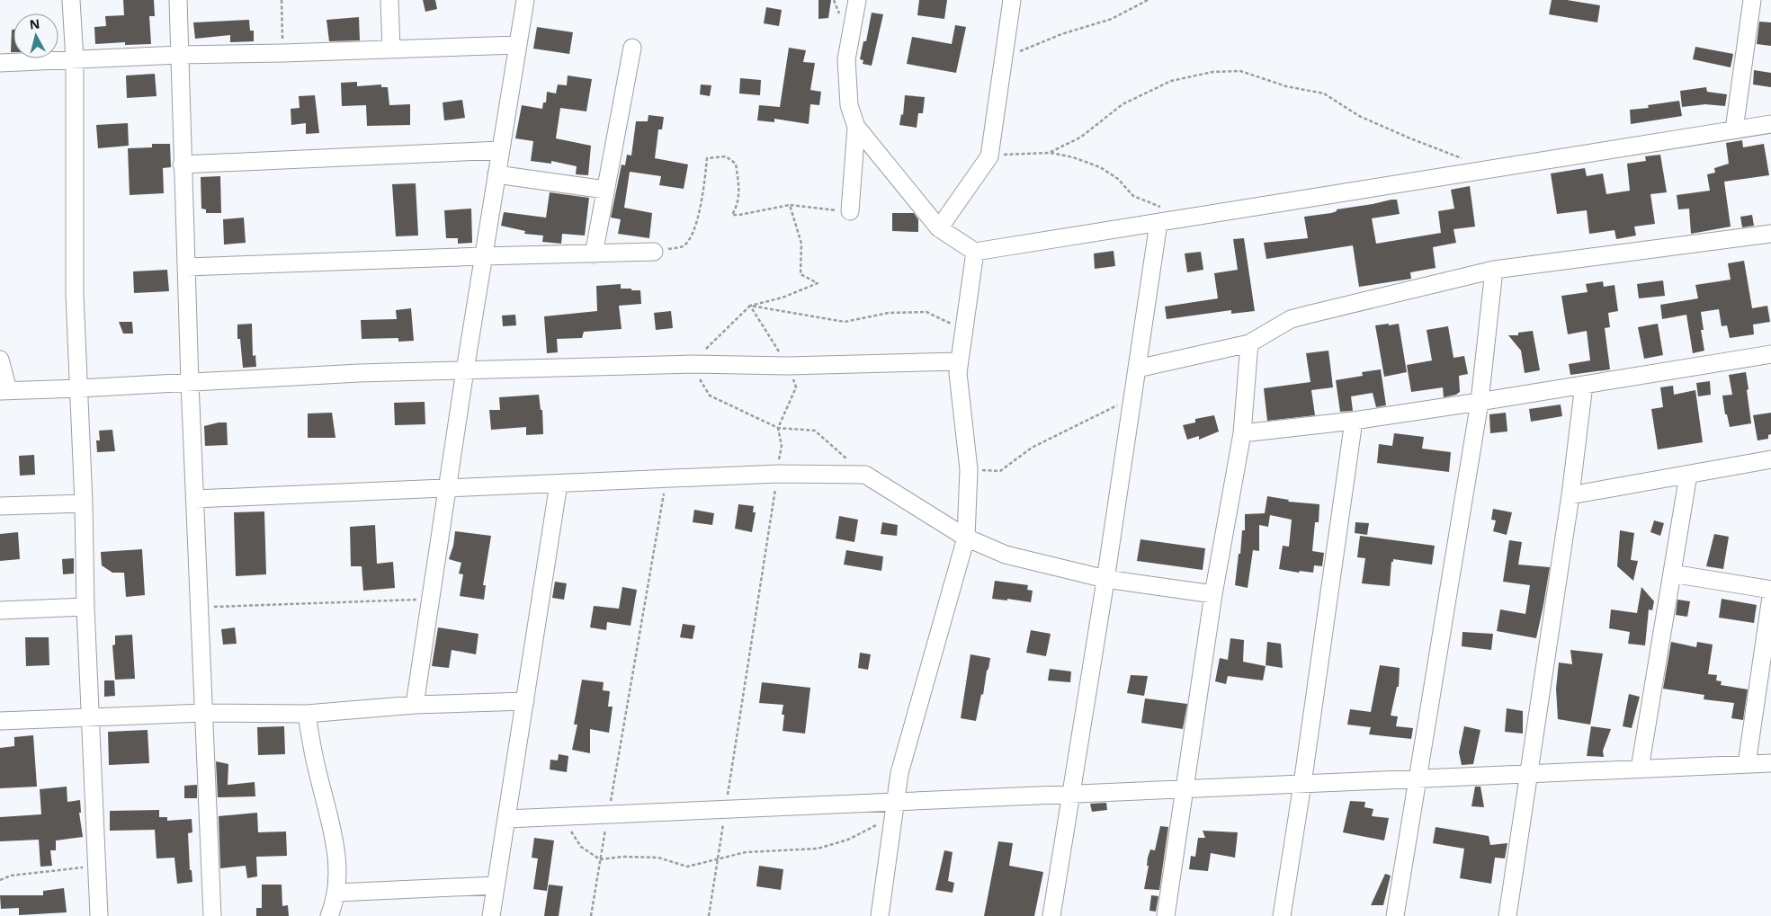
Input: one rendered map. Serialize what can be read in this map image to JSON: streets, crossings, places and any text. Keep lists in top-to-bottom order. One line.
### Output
{"north":"top"}
